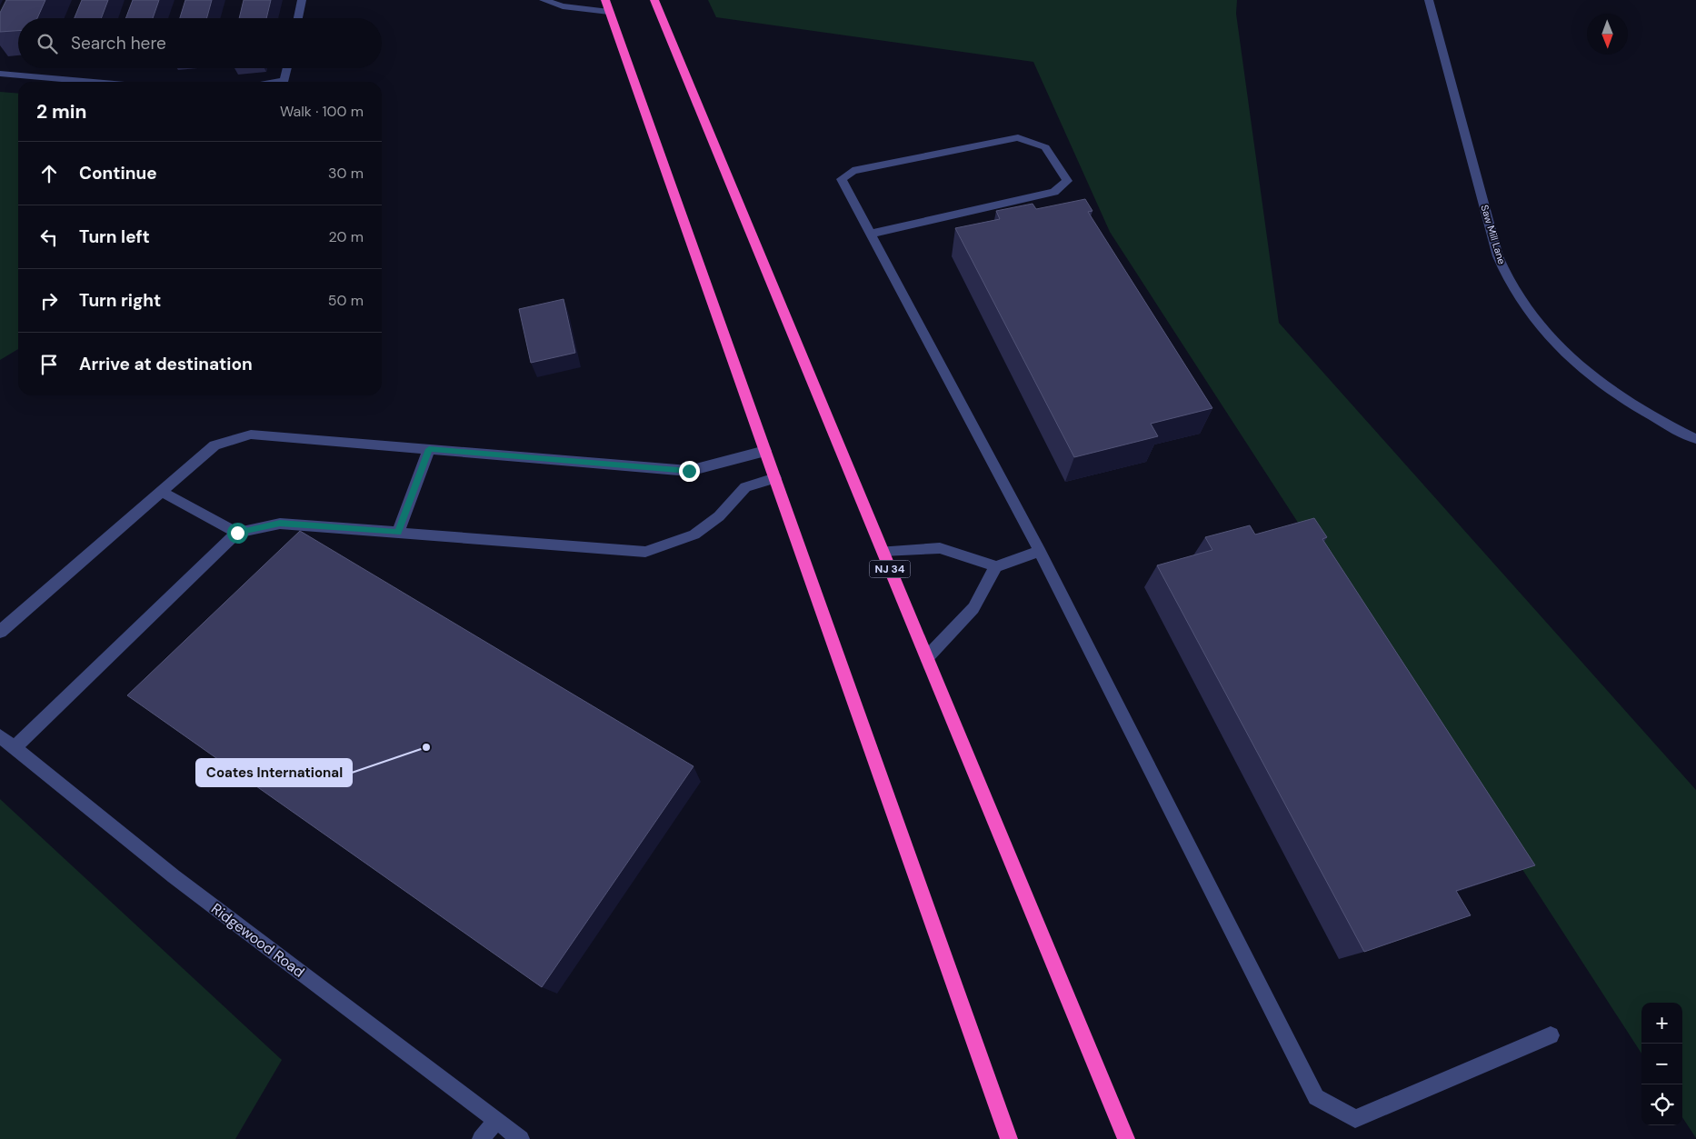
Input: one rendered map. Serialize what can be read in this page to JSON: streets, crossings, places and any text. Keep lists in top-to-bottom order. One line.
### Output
{"streets":{"highway":["NJ 34"],"street":["Saw Mill Lane","Ridgewood Road"]},"places":["Coates International"],"north":"bottom","page":{"search":"Search here","heading":["2 min","Walk · 100 m"],"list":[["Continue","30 m"],["Turn left","20 m"],["Turn right","50 m"],"Arrive at destination"],"map_buttons":["+","−"]}}
